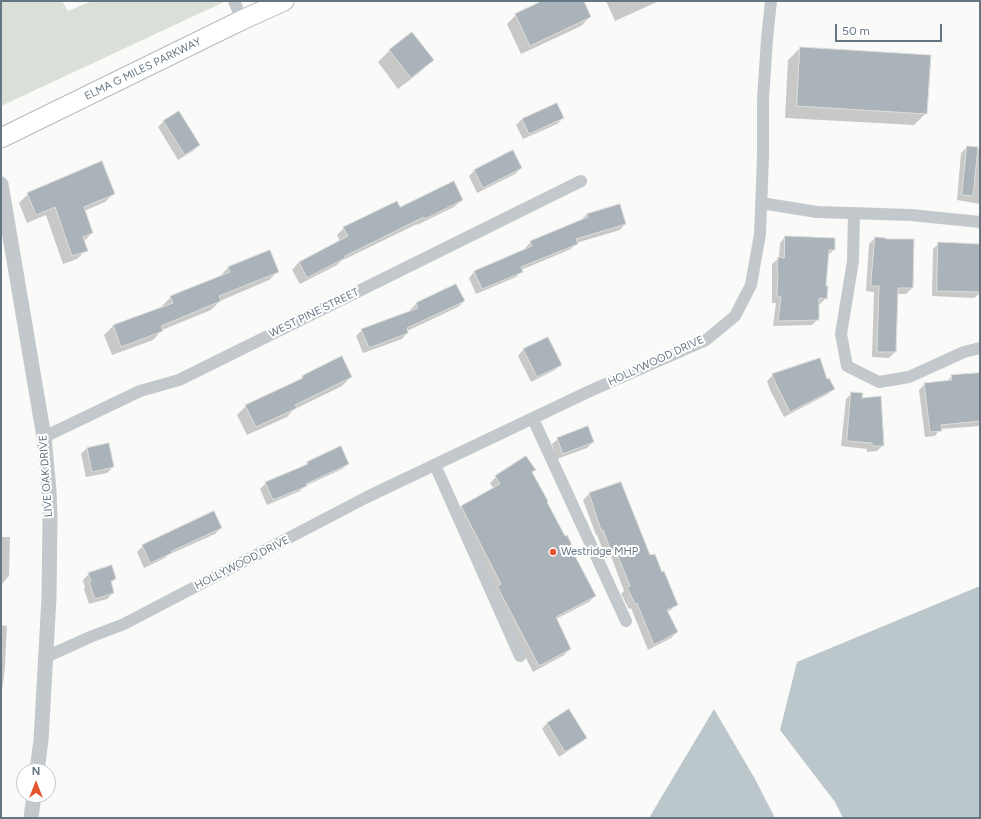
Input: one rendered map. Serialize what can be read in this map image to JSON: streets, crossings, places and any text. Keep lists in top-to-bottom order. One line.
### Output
{"streets":{"main road":["ELMA G MILES PARKWAY"],"street":["WEST PINE STREET","HOLLYWOOD DRIVE","LIVE OAK DRIVE"]},"crossings":[["WEST PINE STREET","LIVE OAK DRIVE"],["HOLLYWOOD DRIVE","LIVE OAK DRIVE"]],"places":["Westridge MHP"],"scale_bar":"50 m","north":"top"}
